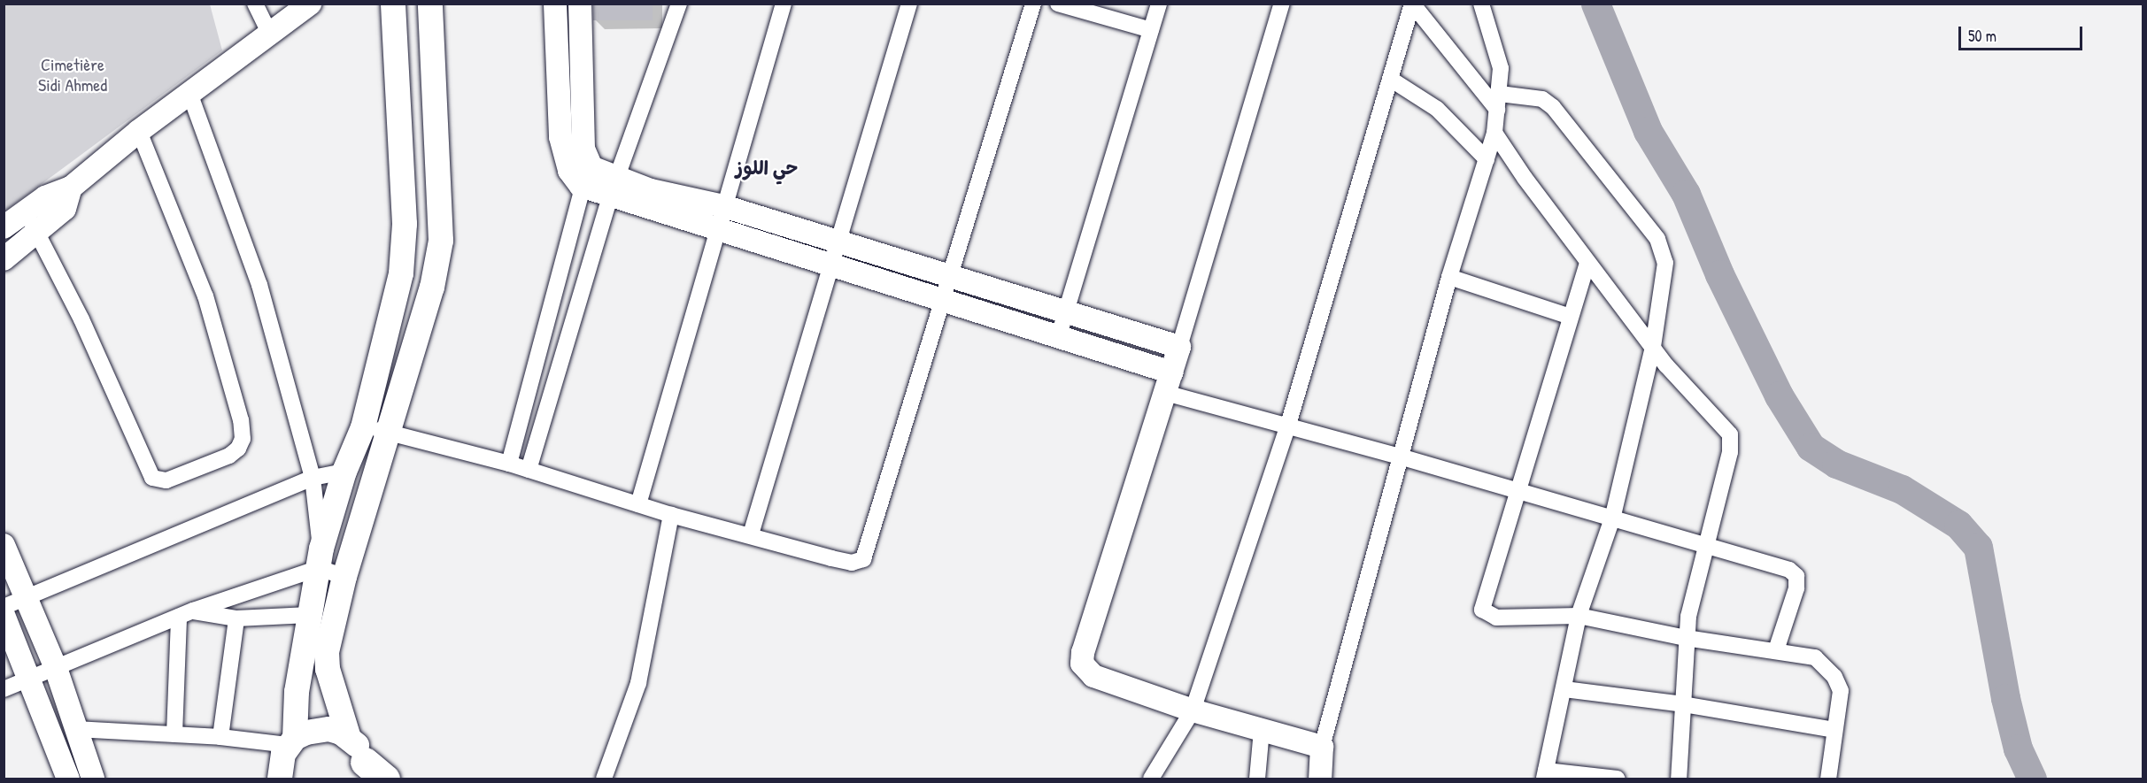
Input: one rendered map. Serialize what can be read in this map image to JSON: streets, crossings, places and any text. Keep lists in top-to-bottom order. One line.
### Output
{"districts":["حي اللوز"],"parks":["Cimetière Sidi Ahmed"],"scale_bar":"50 m"}
